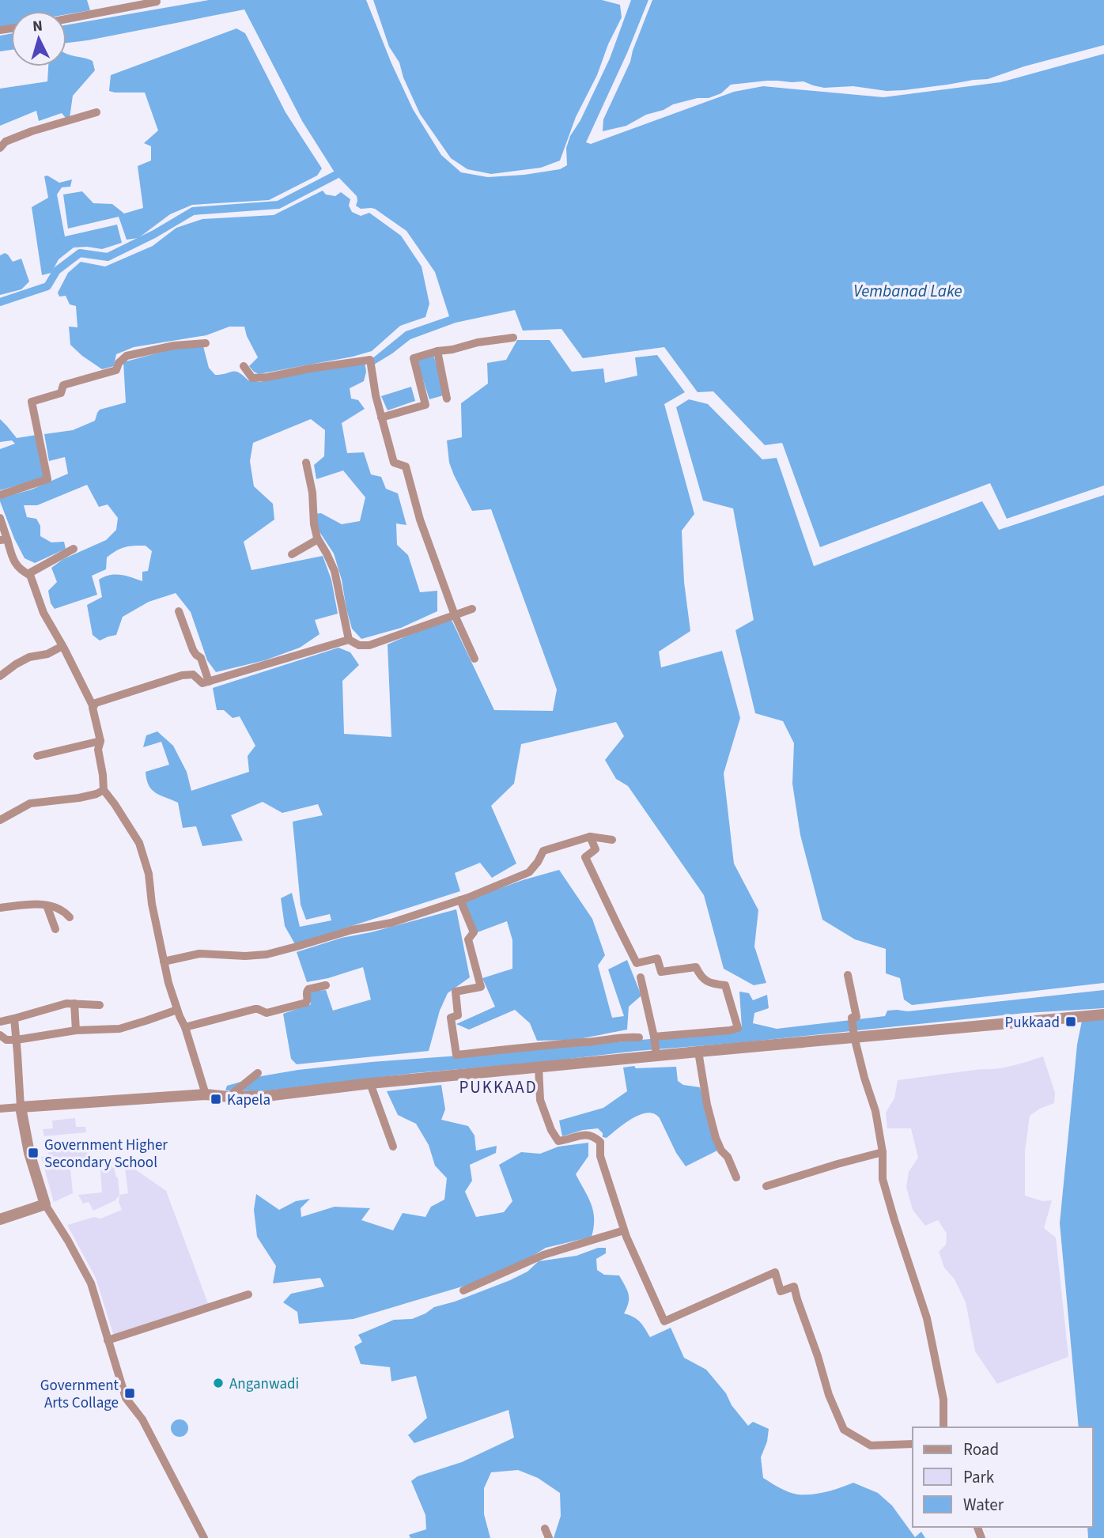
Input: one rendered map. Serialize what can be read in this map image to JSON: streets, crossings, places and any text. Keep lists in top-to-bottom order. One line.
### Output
{"districts":["PUKKAAD"],"water":["Vembanad Lake"],"places":{"transit":["Pukkaad","Kapela","Government Higher Secondary School","Government Arts Collage"],"other":["Anganwadi"]},"legend":["Road","Park","Water"],"north":"top"}
